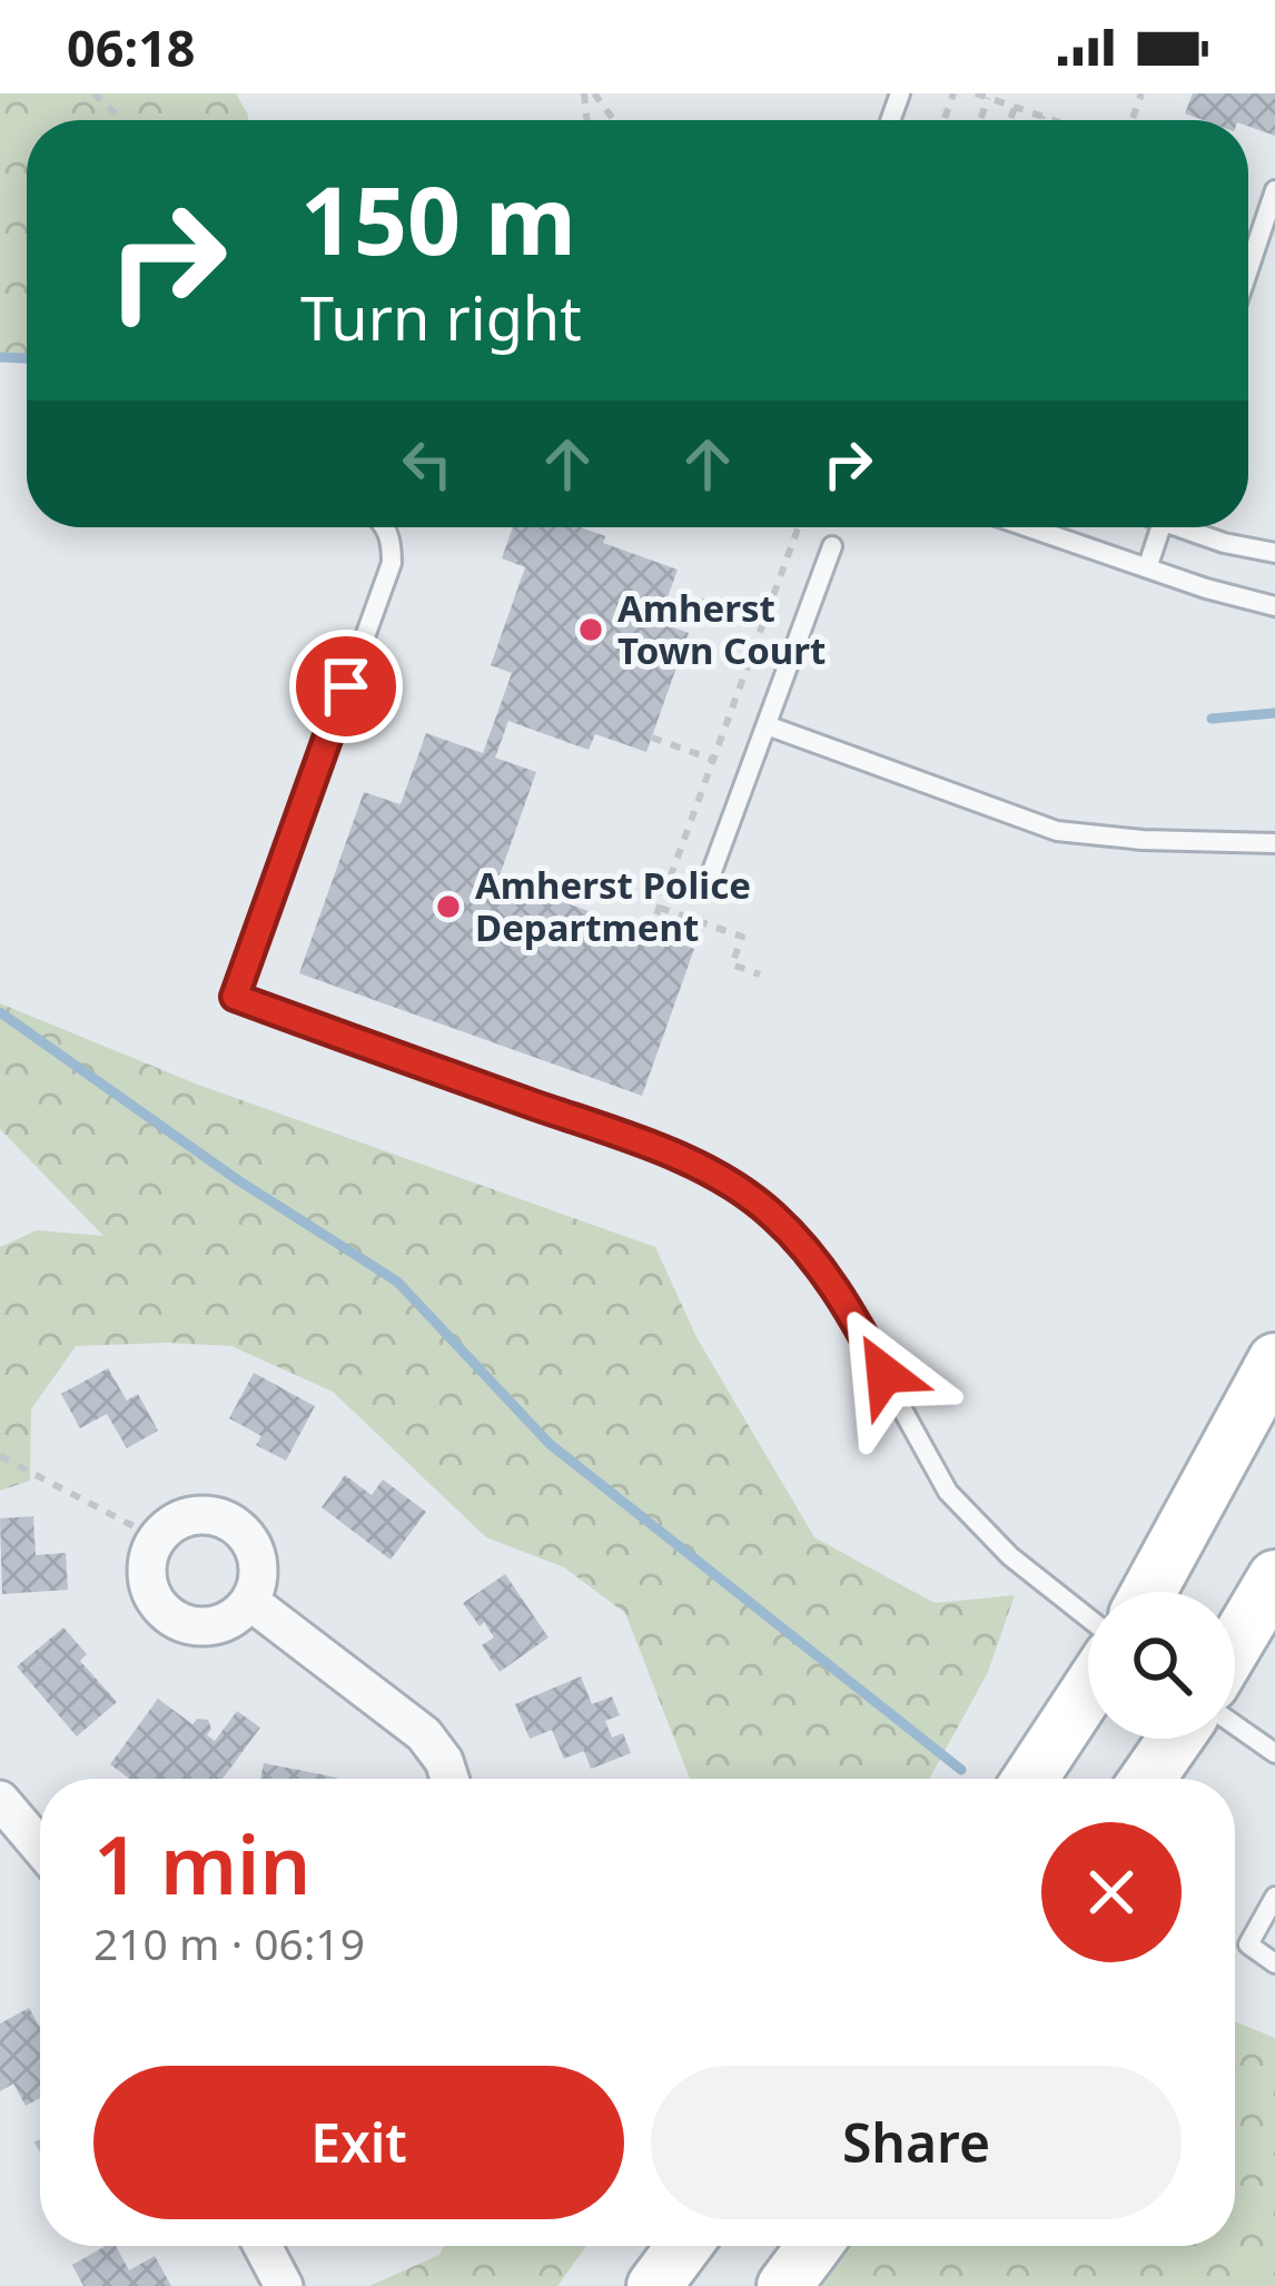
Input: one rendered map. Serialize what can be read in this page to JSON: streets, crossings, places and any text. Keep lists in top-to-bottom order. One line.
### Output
{"places":["Amherst Town Court","Amherst Police Department"],"page":{"status":"06:18","turn":["150 m","Turn right"],"heading":["1 min","210 m · 06:19"],"buttons":["Exit","Share"]}}
